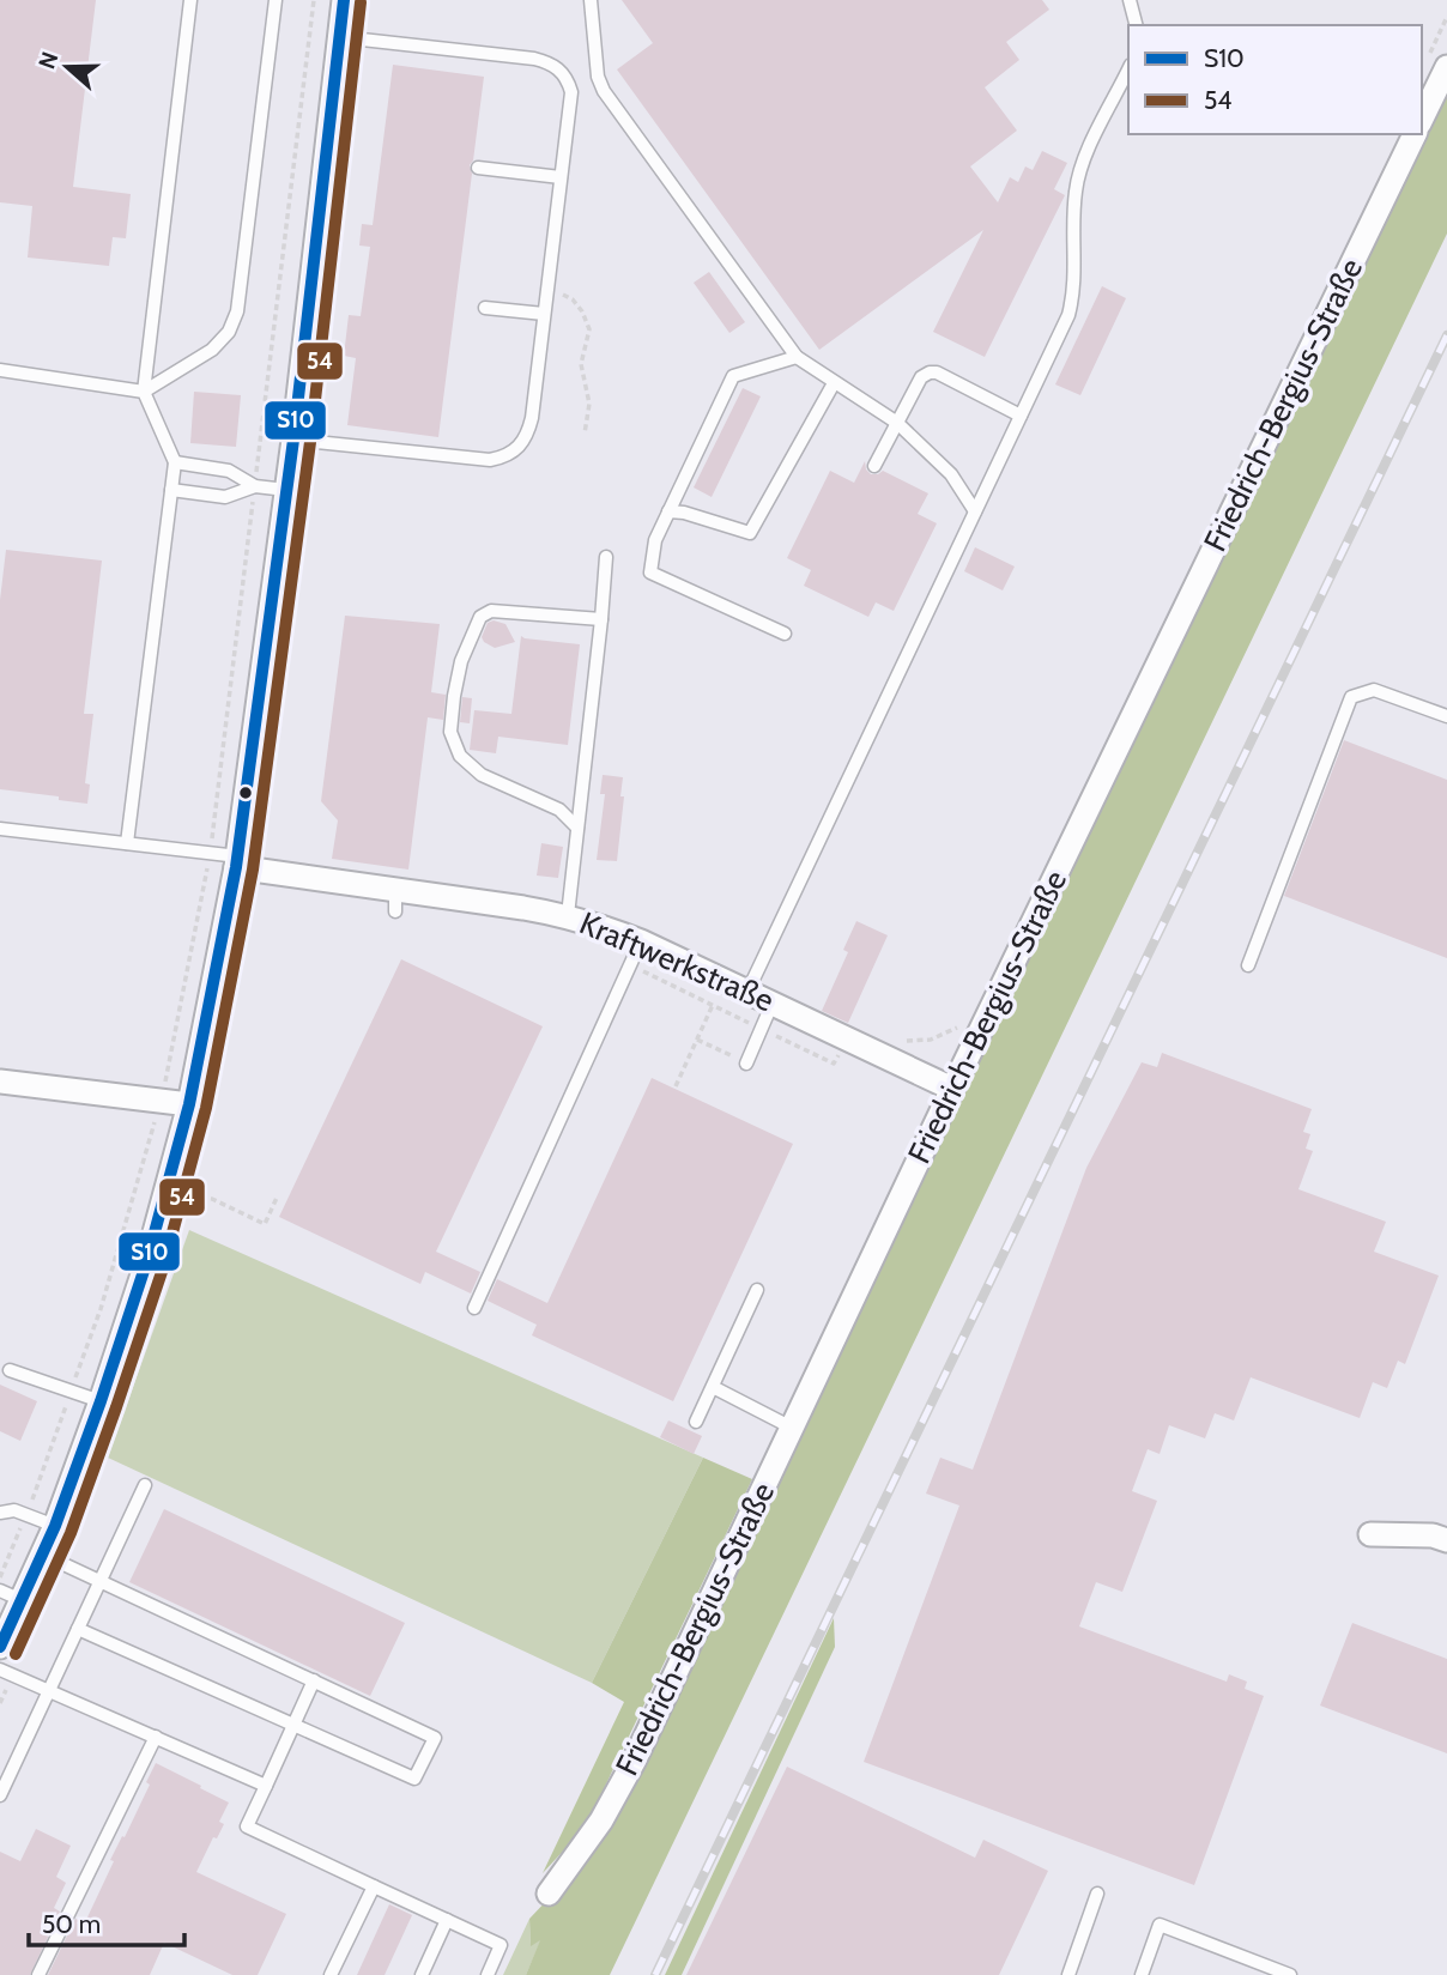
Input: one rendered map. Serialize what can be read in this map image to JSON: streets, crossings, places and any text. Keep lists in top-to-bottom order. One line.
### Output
{"streets":{"street":["Friedrich-Bergius-Straße","Kraftwerkstraße"]},"crossings":[["Friedrich-Bergius-Straße","Kraftwerkstraße"]],"lines":["transit line S10","transit line 54"],"legend":["S10","54"],"scale_bar":"50 m","north":"left"}
